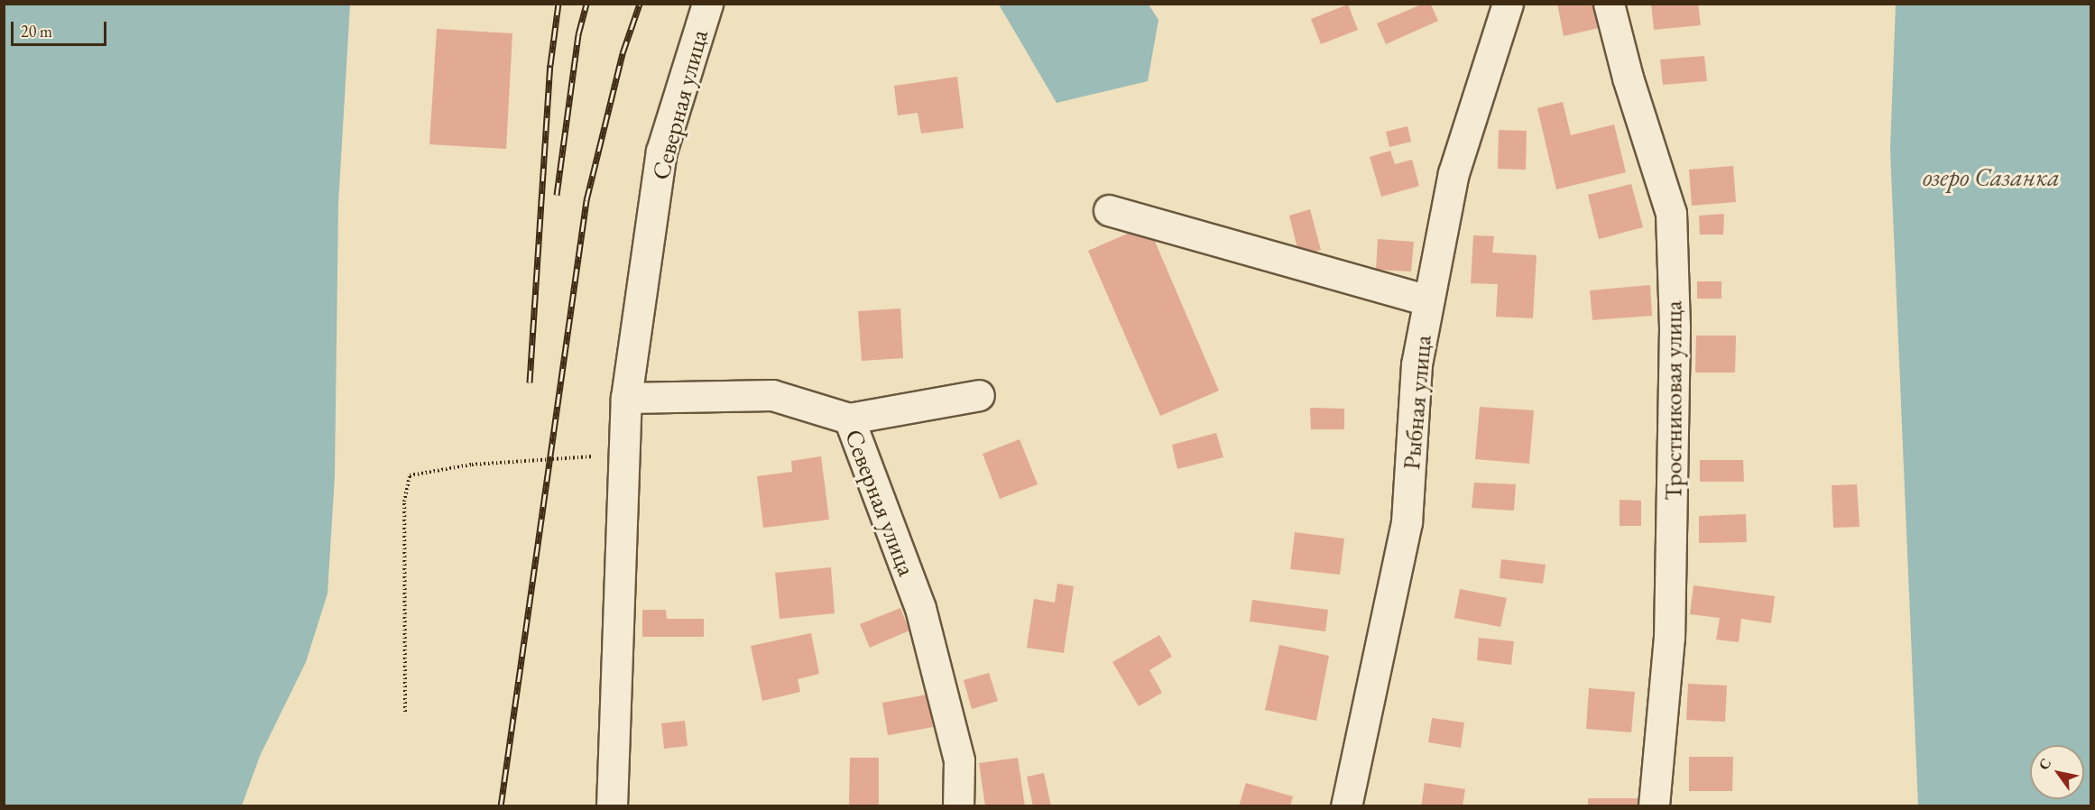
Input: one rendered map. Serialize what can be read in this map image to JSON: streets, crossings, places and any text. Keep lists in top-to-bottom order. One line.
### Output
{"streets":{"street":["Северная улица","Тростниковая улица","Рыбная улица"]},"water":["озеро Сазанка"],"scale_bar":"20 m","north":"top left"}
